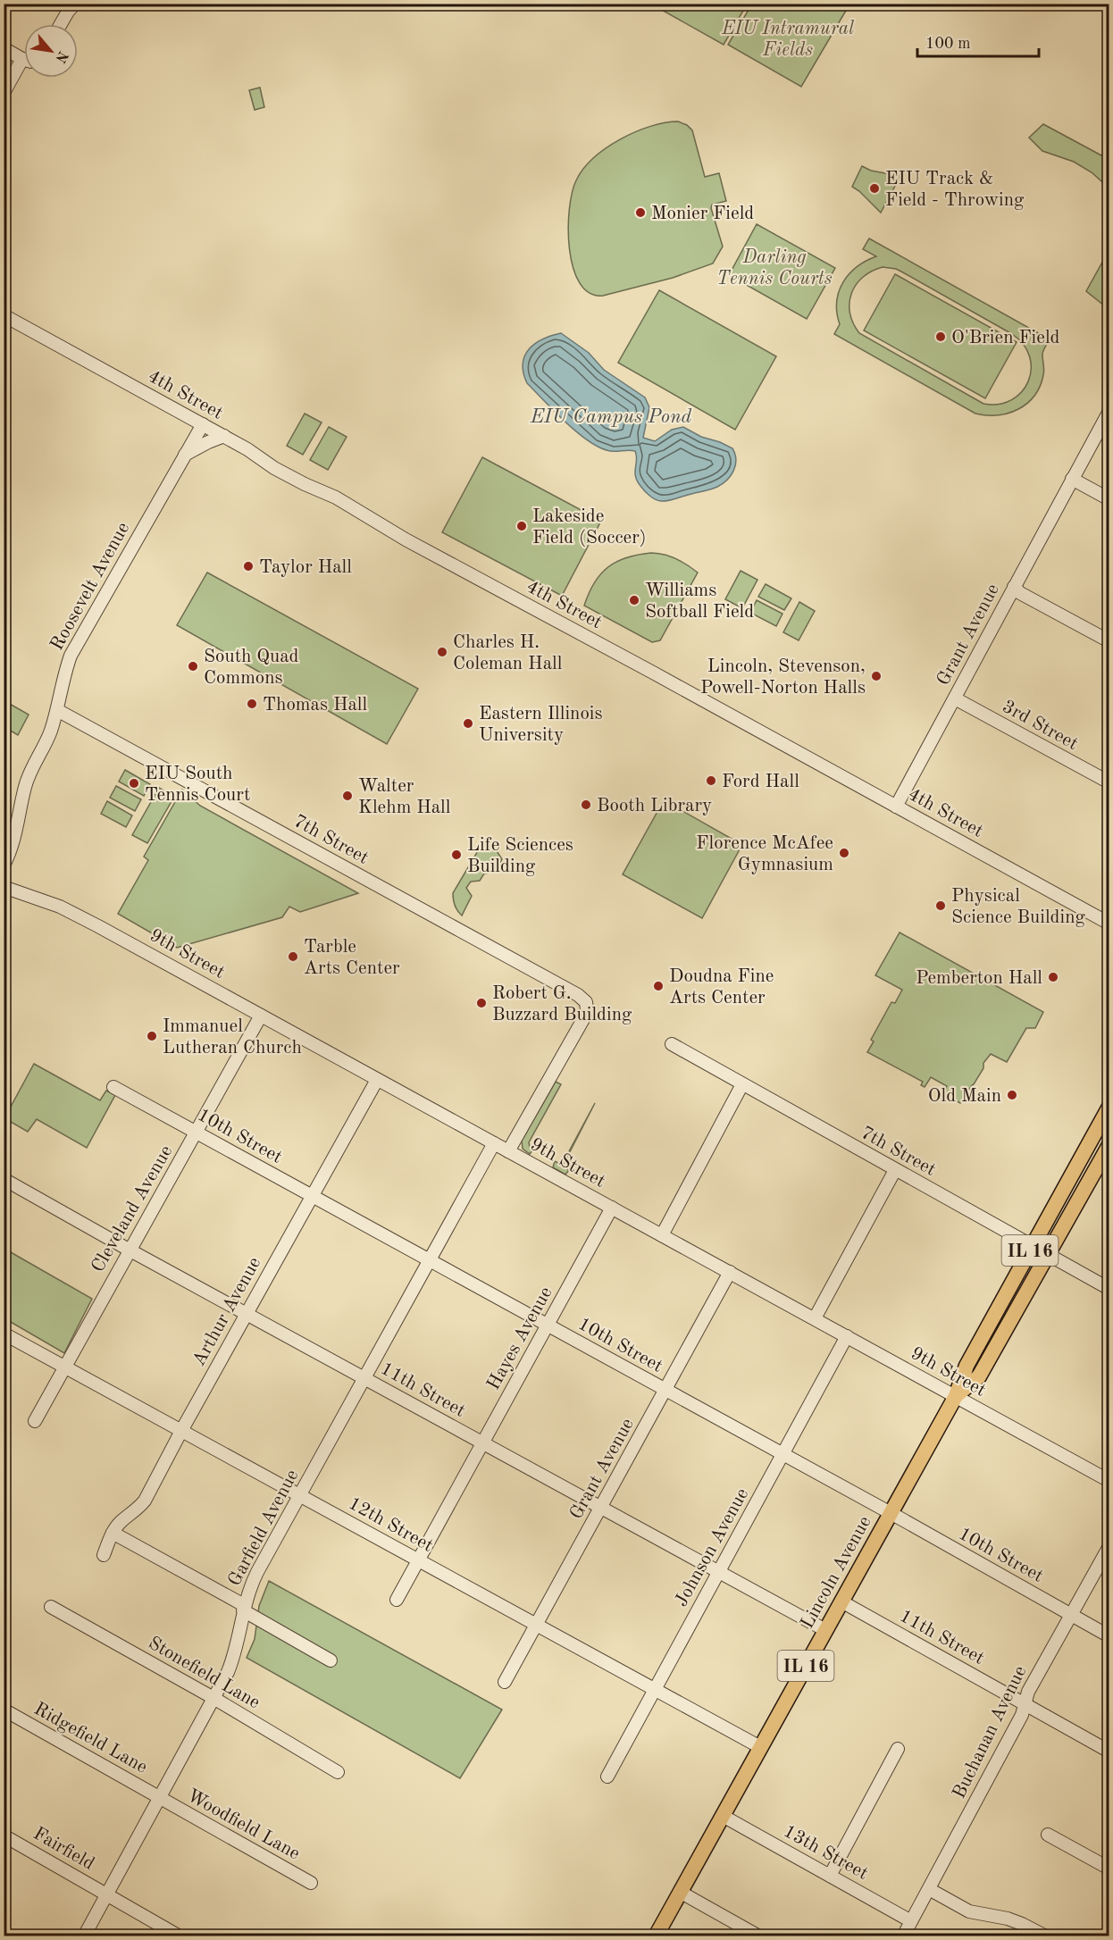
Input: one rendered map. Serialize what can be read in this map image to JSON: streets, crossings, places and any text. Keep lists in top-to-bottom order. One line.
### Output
{"streets":{"main road":["IL 16","Lincoln Avenue"],"street":["4th Street","Roosevelt Avenue","Grant Avenue","3rd Street","7th Street","9th Street","10th Street","Cleveland Avenue","Arthur Avenue","Hayes Avenue","11th Street","12th Street","Garfield Avenue","Johnson Avenue","Stonefield Lane","Buchanan Avenue","Ridgefield Lane","Woodfield Lane","Fairfield","13th Street"]},"crossings":[["4th Street","Roosevelt Avenue"],["4th Street","Grant Avenue"],["Roosevelt Avenue","7th Street"],["Grant Avenue","3rd Street"],["Grant Avenue","9th Street"],["Grant Avenue","10th Street"],["Grant Avenue","11th Street"],["Grant Avenue","12th Street"],["7th Street","9th Street"],["7th Street","Lincoln Avenue"],["9th Street","Cleveland Avenue"],["9th Street","Arthur Avenue"],["9th Street","Hayes Avenue"],["9th Street","Garfield Avenue"],["9th Street","Johnson Avenue"],["9th Street","Lincoln Avenue"],["10th Street","Cleveland Avenue"],["10th Street","Arthur Avenue"],["10th Street","Hayes Avenue"],["10th Street","Garfield Avenue"],["10th Street","Johnson Avenue"],["10th Street","Lincoln Avenue"],["10th Street","Buchanan Avenue"],["Cleveland Avenue","11th Street"],["Cleveland Avenue","12th Street"],["Arthur Avenue","11th Street"],["Arthur Avenue","12th Street"],["Hayes Avenue","11th Street"],["Hayes Avenue","12th Street"],["11th Street","Garfield Avenue"],["11th Street","Johnson Avenue"],["11th Street","Lincoln Avenue"],["11th Street","Buchanan Avenue"],["12th Street","Garfield Avenue"],["12th Street","Johnson Avenue"],["12th Street","Lincoln Avenue"],["Garfield Avenue","Stonefield Lane"],["Garfield Avenue","Ridgefield Lane"],["Garfield Avenue","Woodfield Lane"],["Garfield Avenue","Fairfield"],["Lincoln Avenue","13th Street"],["Buchanan Avenue","13th Street"],["Ridgefield Lane","Woodfield Lane"]],"water":["EIU Campus Pond"],"parks":["EIU Intramural Fields","Darling Tennis Courts"],"places":["EIU Track & Field - Throwing","Monier Field","O'Brien Field","Lakeside Field (Soccer)","Taylor Hall","Williams Softball Field","Charles H. Coleman Hall","South Quad Commons","Lincoln, Stevenson, Powell-Norton Halls","Thomas Hall","Eastern Illinois University","Ford Hall","EIU South Tennis Court","Walter Klehm Hall","Booth Library","Florence McAfee Gymnasium","Life Sciences Building","Physical Science Building","Tarble Arts Center","Pemberton Hall","Doudna Fine Arts Center","Robert G. Buzzard Building","Immanuel Lutheran Church","Old Main"],"scale_bar":"100 m","north":"bottom right"}
